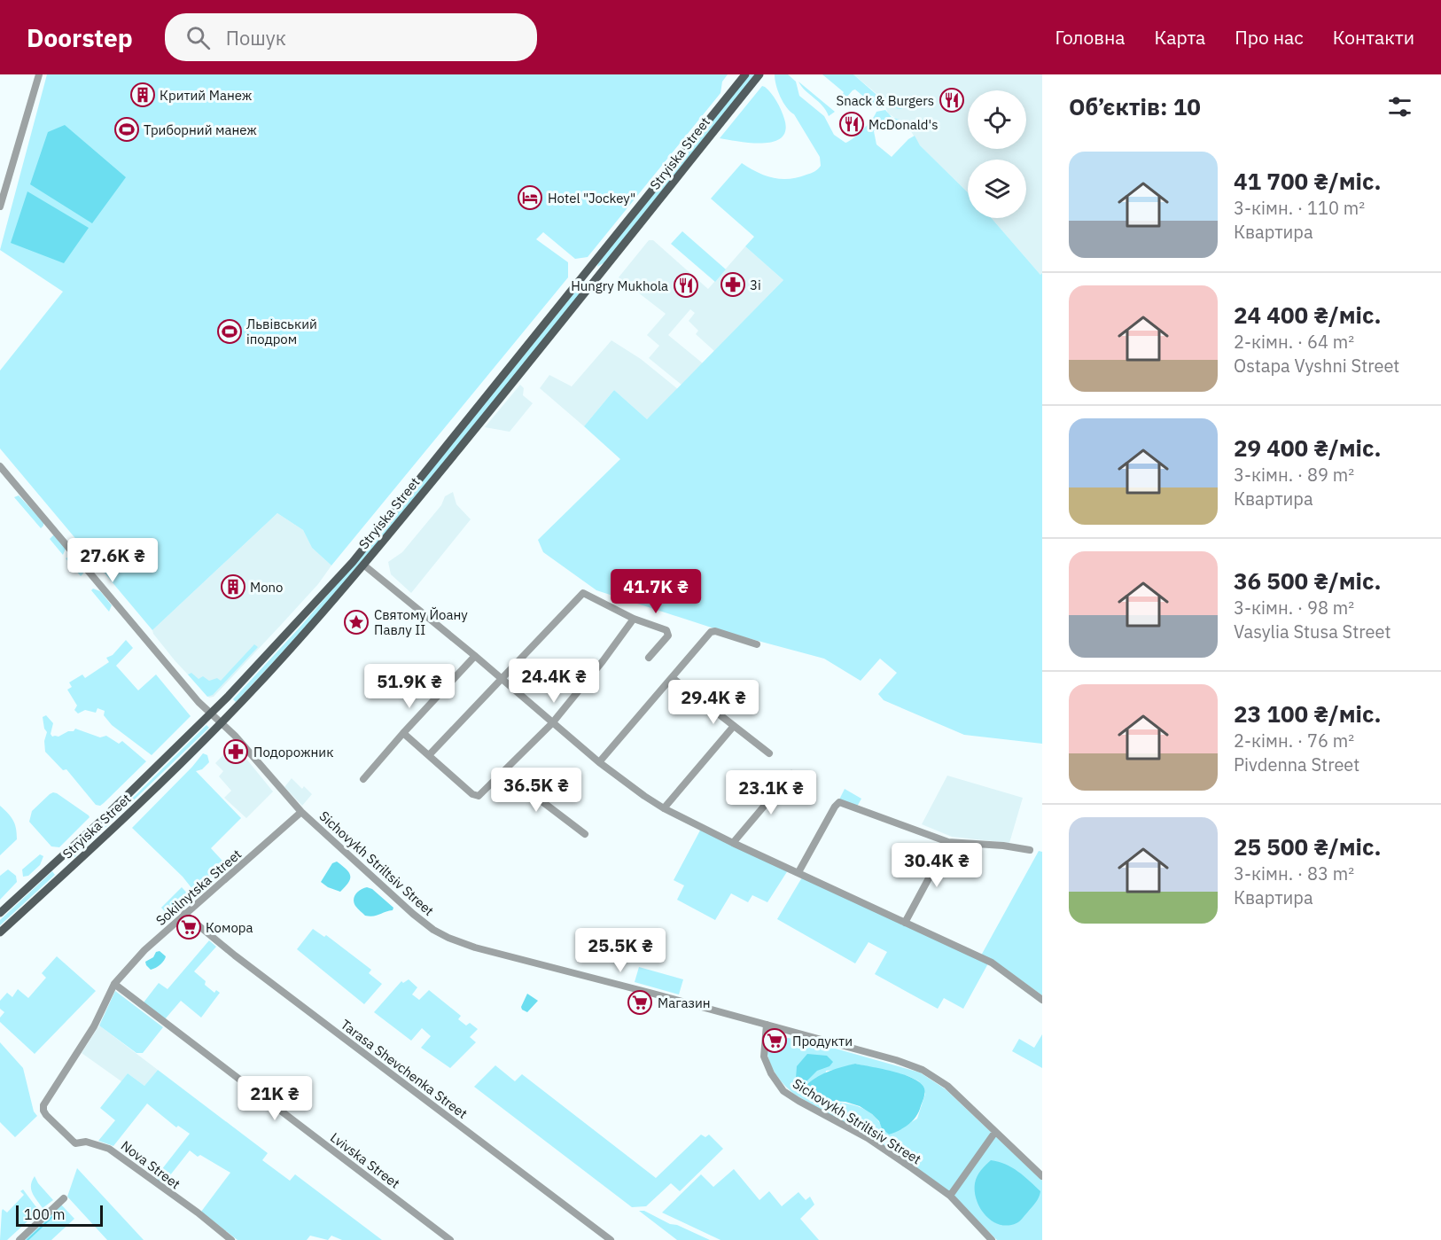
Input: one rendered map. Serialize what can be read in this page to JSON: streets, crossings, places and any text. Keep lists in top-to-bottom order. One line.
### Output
{"streets":{"main road":["Stryiska Street"],"street":["Sichovykh Striltsiv Street","Sokilnytska Street","Tarasa Shevchenka Street","Lvivska Street","Nova Street"]},"crossings":[["Stryiska Street","Sichovykh Striltsiv Street"],["Sichovykh Striltsiv Street","Sokilnytska Street"],["Sokilnytska Street","Tarasa Shevchenka Street"],["Sokilnytska Street","Lvivska Street"],["Sokilnytska Street","Nova Street"],["Lvivska Street","Nova Street"]],"places":{"building":["Критий Манеж","Mono"],"restaurant":["Snack & Burgers","McDonald's","Hungry Mukhola"],"sports":["Триборний манеж","Львівський іподром"],"hotel":["Hotel \"Jockey\""],"pharmacy":["3і","Подорожник"],"place":["Святому Йоану Павлу ІІ"],"supermarket":["Комора","Магазин","Продукти"]},"scale_bar":"100 m","page":{"header":"Doorstep","search":"Пошук","nav":["Головна","Карта","Про нас","Контакти"],"heading":"Об’єктів: 10","list":[{"name":"41 700 ₴/міс.","note":"3-кімн. · 110 m² · Квартира"},{"name":"24 400 ₴/міс.","note":"2-кімн. · 64 m² · Ostapa Vyshni Street"},{"name":"29 400 ₴/міс.","note":"3-кімн. · 89 m² · Квартира"},{"name":"36 500 ₴/міс.","note":"3-кімн. · 98 m² · Vasylia Stusa Street"},{"name":"23 100 ₴/міс.","note":"2-кімн. · 76 m² · Pivdenna Street"},{"name":"25 500 ₴/міс.","note":"3-кімн. · 83 m² · Квартира"}],"price":["27.6K ₴","41.7K ₴","24.4K ₴","51.9K ₴","29.4K ₴","36.5K ₴","23.1K ₴","30.4K ₴","25.5K ₴","21K ₴"],"scale":"100 m"}}
